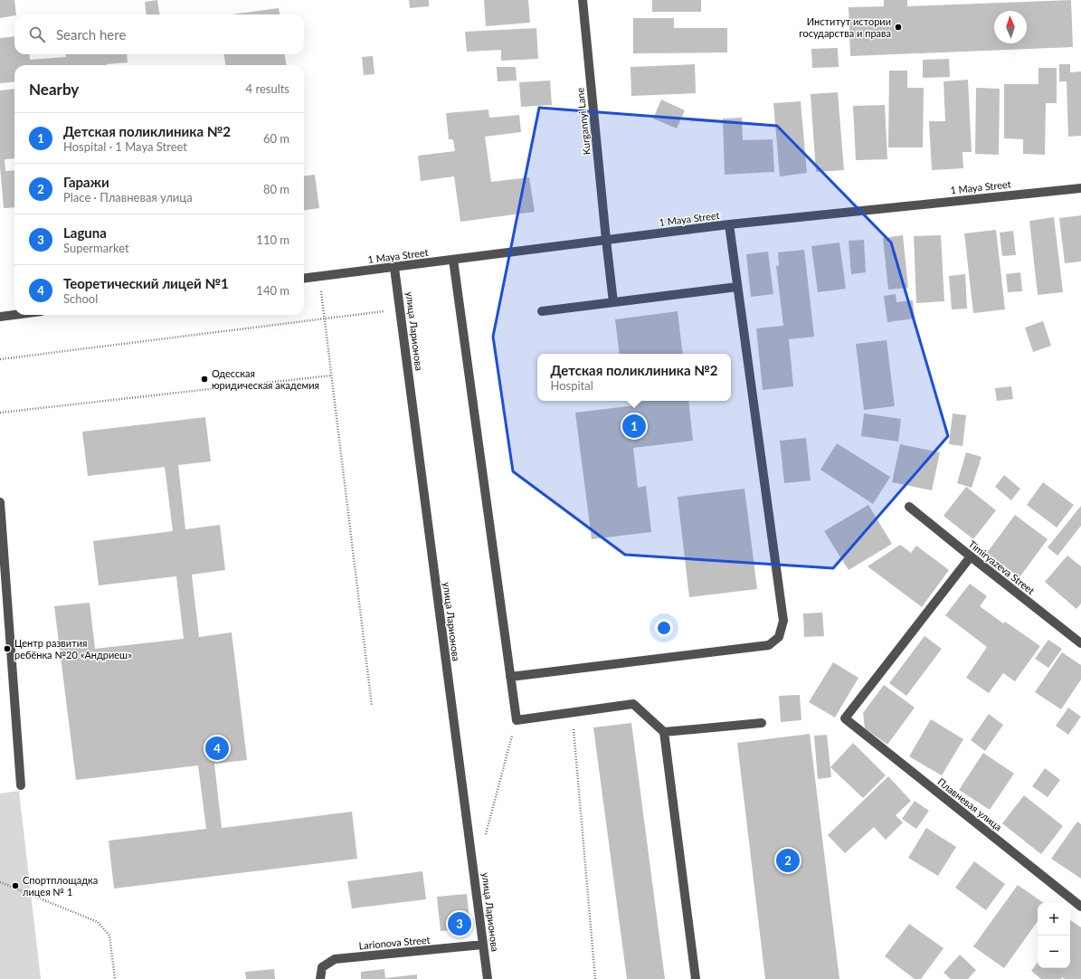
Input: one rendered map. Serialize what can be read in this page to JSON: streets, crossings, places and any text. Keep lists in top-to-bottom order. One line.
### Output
{"streets":{"street":["Kurgannyi Lane","1 Maya Street","улица Ларионова","Timiryazeva Street","Плавневая улица","Larionova Street"]},"crossings":[["Kurgannyi Lane","1 Maya Street"],["1 Maya Street","улица Ларионова"],["улица Ларионова","Larionova Street"],["Timiryazeva Street","Плавневая улица"]],"places":["Институт истории государства и права","Одесская юридическая академия","Центр развития ребёнка №20 «Андриеш»","Спортплощадка лицея № 1"],"north":"top","page":{"search":"Search here","heading":["Nearby","4 results"],"list":[{"mark":"1","name":"Детская поликлиника №2","note":"Hospital · 1 Maya Street","value":"60 m"},{"mark":"2","name":"Гаражи","note":"Place · Плавневая улица","value":"80 m"},{"mark":"3","name":"Laguna","note":"Supermarket","value":"110 m"},{"mark":"4","name":"Теоретический лицей №1","note":"School","value":"140 m"}],"popup":["Детская поликлиника №2","Hospital"],"pins":["1","4","2","3"],"map_buttons":["+","−"]}}
